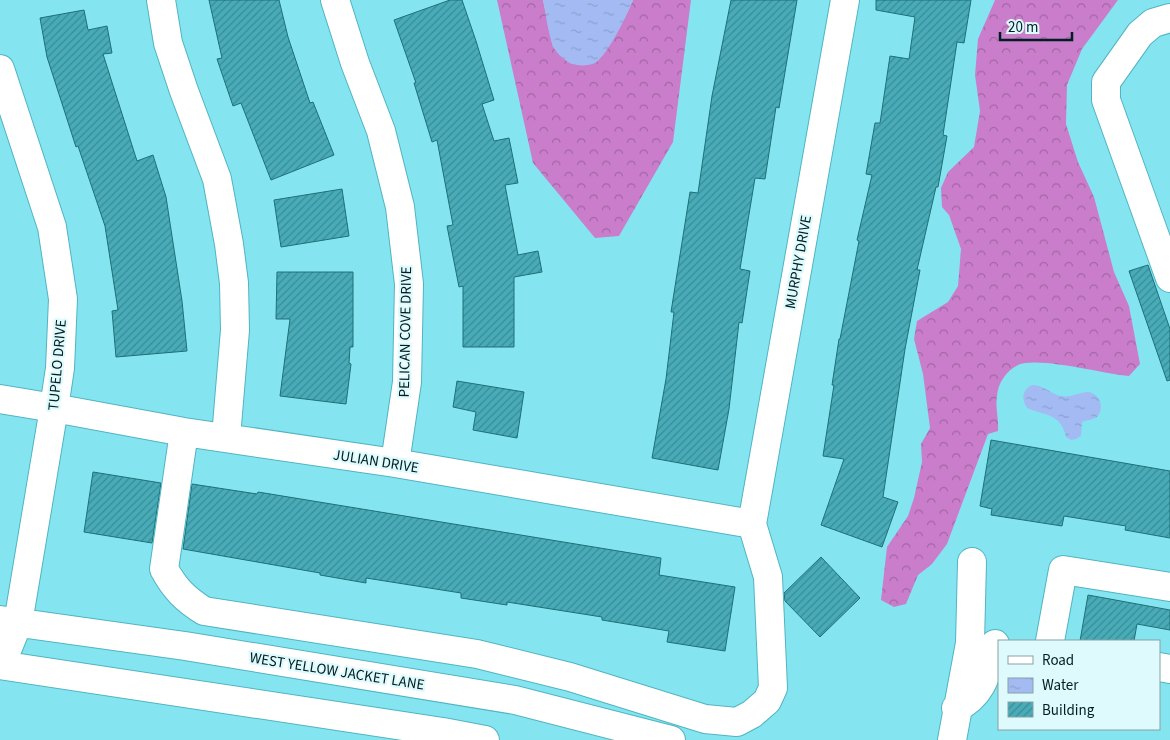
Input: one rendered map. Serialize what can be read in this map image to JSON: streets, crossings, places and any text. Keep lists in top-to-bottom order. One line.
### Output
{"streets":{"street":["MURPHY DRIVE","PELICAN COVE DRIVE","TUPELO DRIVE","JULIAN DRIVE","WEST YELLOW JACKET LANE"]},"crossings":[["MURPHY DRIVE","JULIAN DRIVE"],["PELICAN COVE DRIVE","JULIAN DRIVE"],["TUPELO DRIVE","JULIAN DRIVE"],["TUPELO DRIVE","WEST YELLOW JACKET LANE"]],"legend":["Road","Water","Building"],"scale_bar":"20 m"}
